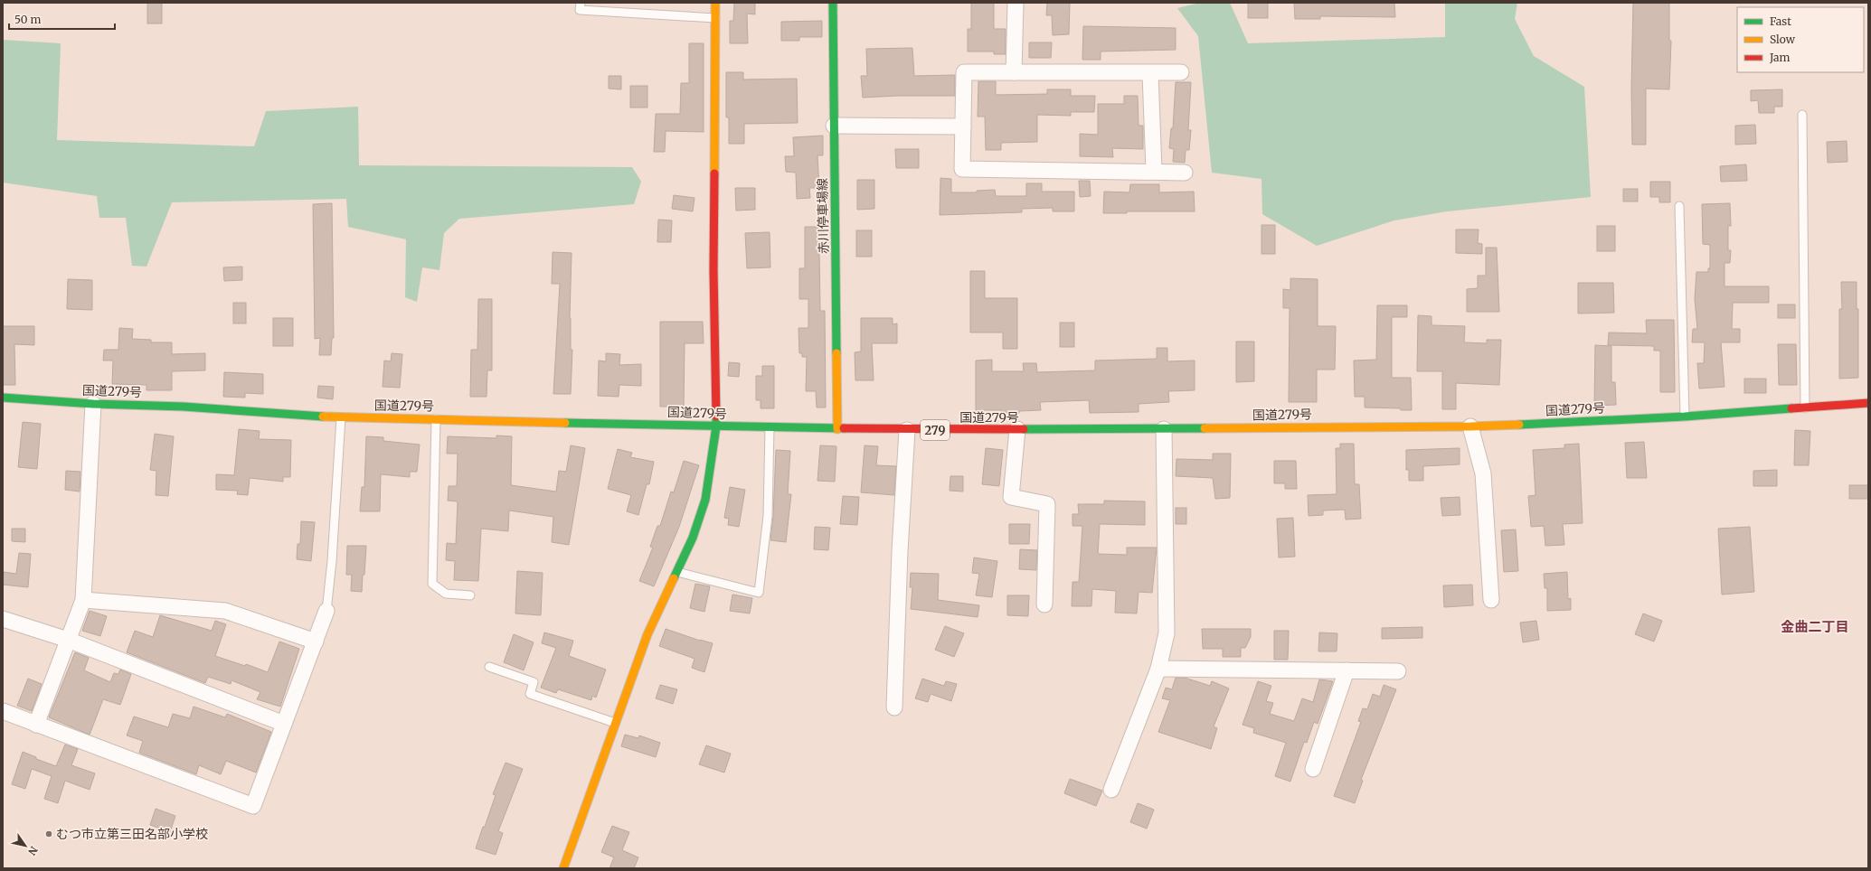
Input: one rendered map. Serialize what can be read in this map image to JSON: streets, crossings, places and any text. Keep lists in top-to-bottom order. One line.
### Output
{"streets":{"main road":["赤川停車場線","国道279号","279"]},"crossings":[["赤川停車場線","国道279号"]],"districts":["金曲二丁目"],"places":["むつ市立第三田名部小学校"],"legend":["Fast","Slow","Jam"],"scale_bar":"50 m","north":"bottom right"}
